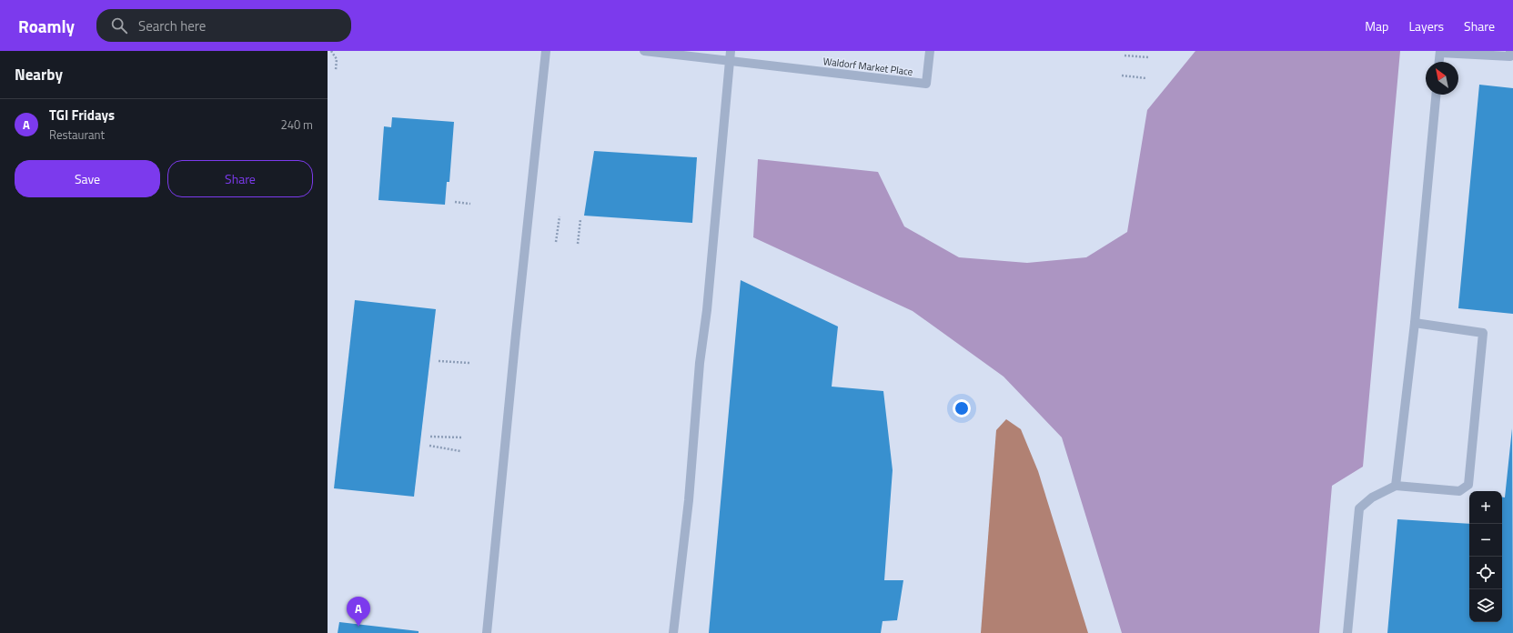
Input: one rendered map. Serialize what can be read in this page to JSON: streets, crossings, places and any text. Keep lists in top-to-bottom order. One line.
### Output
{"streets":{"lane":["Waldorf Market Place"]},"north":"top left","page":{"header":"Roamly","search":"Search here","nav":["Map","Layers","Share"],"heading":"Nearby","list":[{"mark":"A","name":"TGI Fridays","note":"Restaurant","value":"240 m"}],"buttons":["Save","Share"],"map_buttons":["+","−"],"pins":"A"}}
